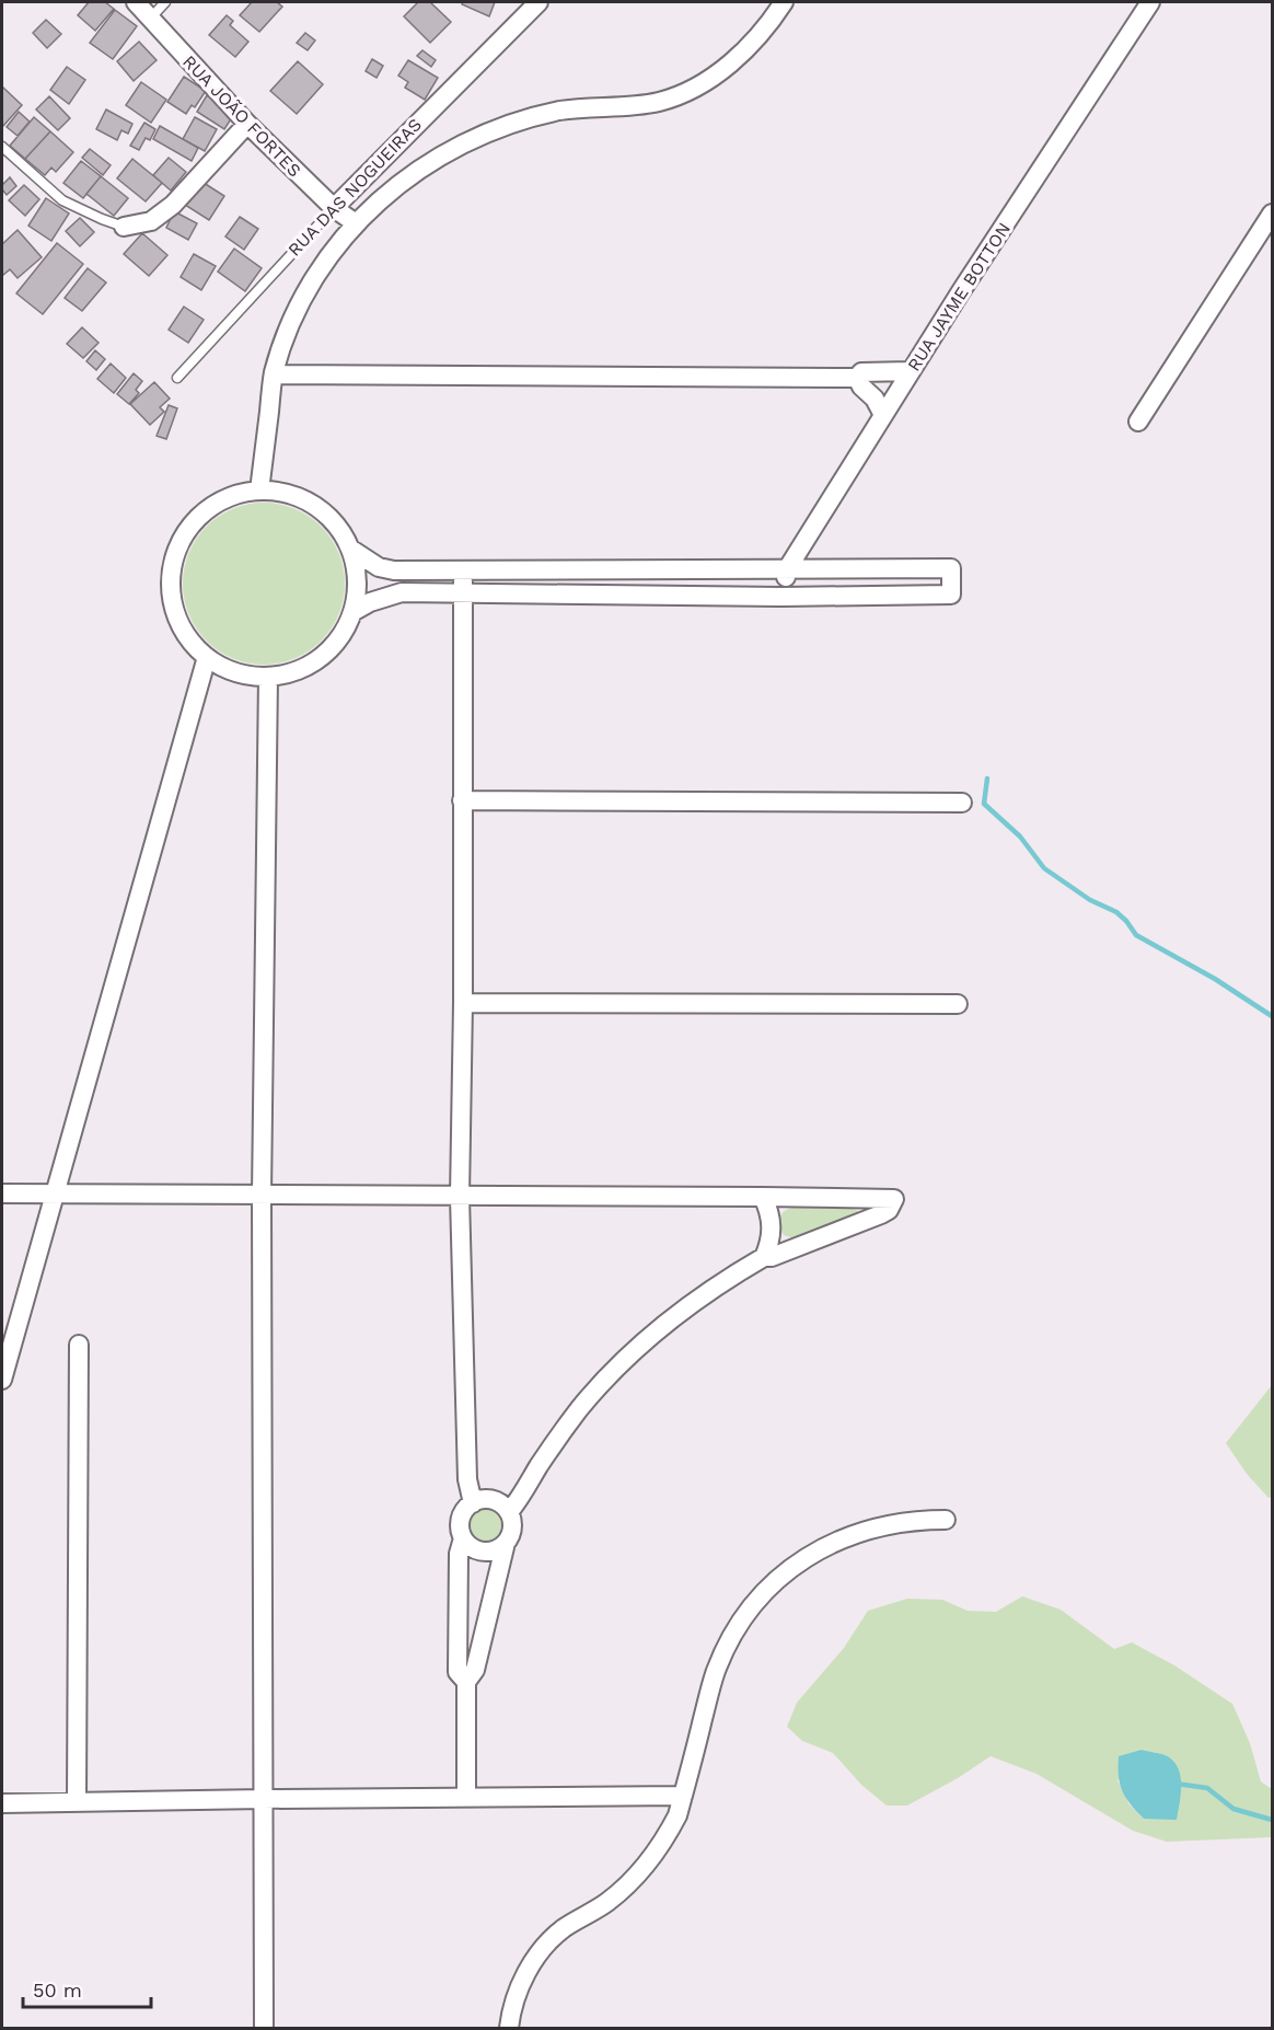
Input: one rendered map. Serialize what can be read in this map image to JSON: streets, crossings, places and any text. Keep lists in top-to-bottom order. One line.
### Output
{"streets":{"street":["RUA JOÃO FORTES","RUA DAS NOGUEIRAS","RUA JAYME BOTTON"]},"crossings":[["RUA JOÃO FORTES","RUA DAS NOGUEIRAS"]],"scale_bar":"50 m"}
